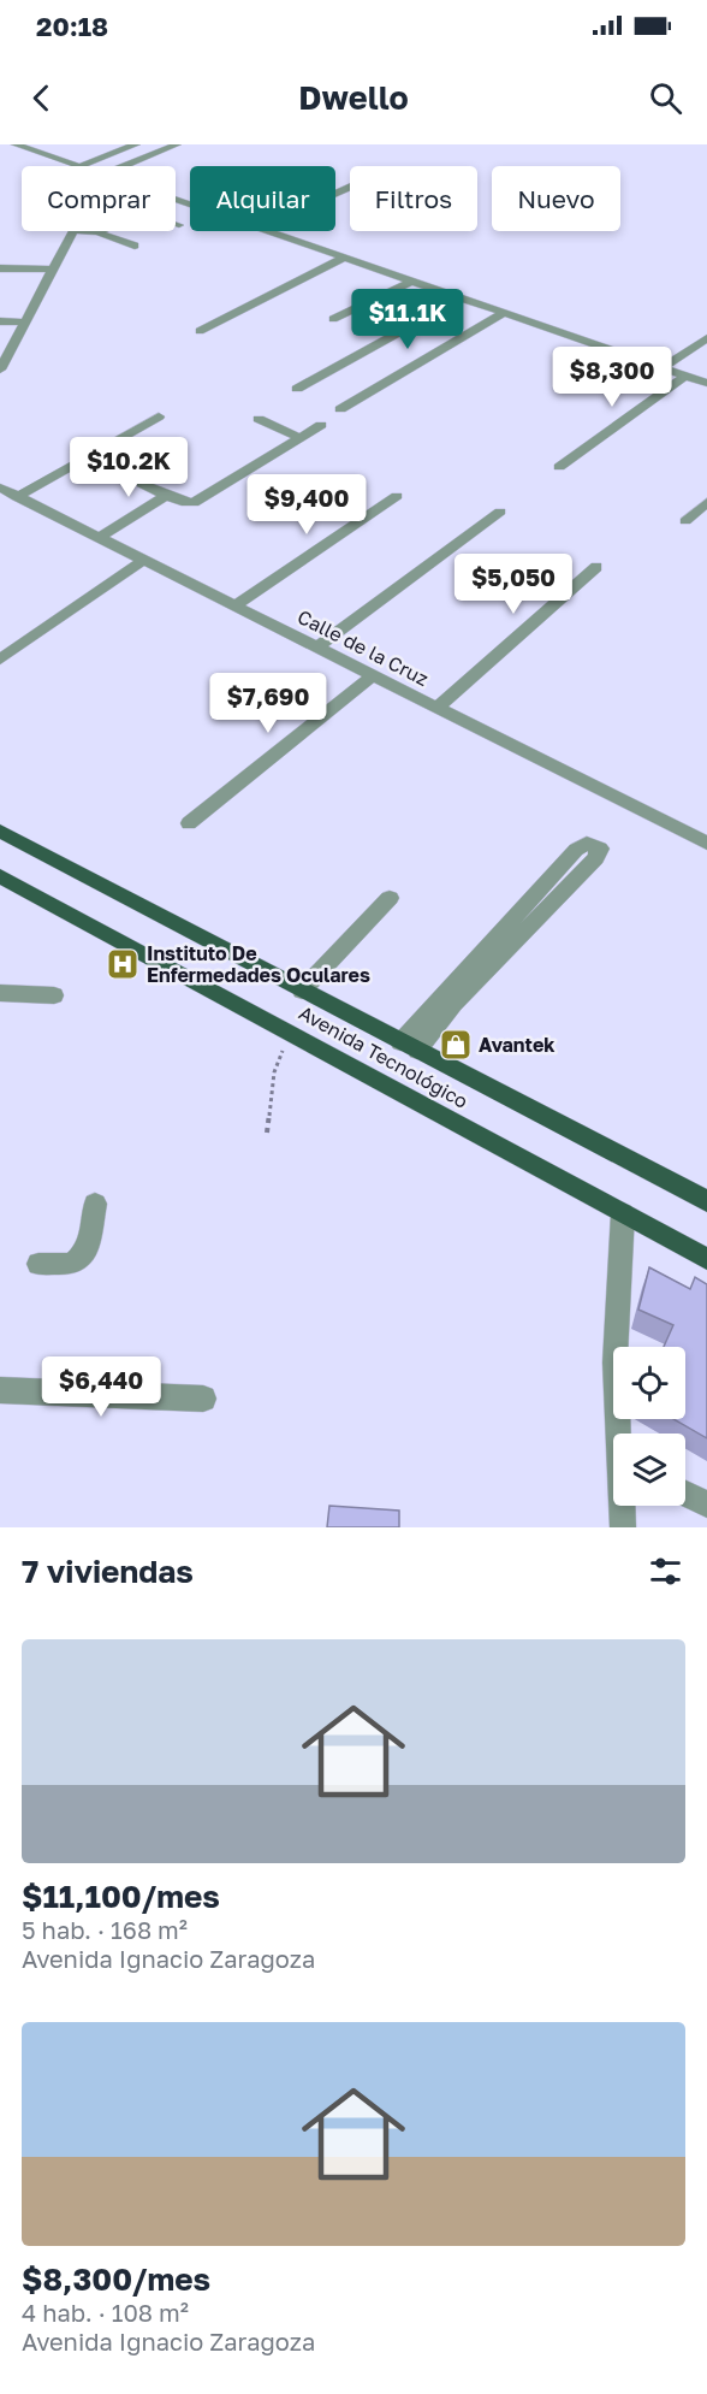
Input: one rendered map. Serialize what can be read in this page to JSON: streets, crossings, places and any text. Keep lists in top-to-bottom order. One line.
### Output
{"streets":{"main road":["Avenida Tecnológico"],"street":["Calle de la Cruz"]},"places":{"hospital":["Instituto De Enfermedades Oculares"],"shop":["Avantek"]},"page":{"status":"20:18","header":"Dwello","chip":["Comprar","Alquilar","Filtros","Nuevo"],"price":["$11.1K","$8,300","$10.2K","$9,400","$5,050","$7,690","$6,440"],"heading":"7 viviendas","list":[{"name":"$11,100/mes","note":"5 hab. · 168 m² · Avenida Ignacio Zaragoza"},{"name":"$8,300/mes","note":"4 hab. · 108 m² · Avenida Ignacio Zaragoza"}]}}
